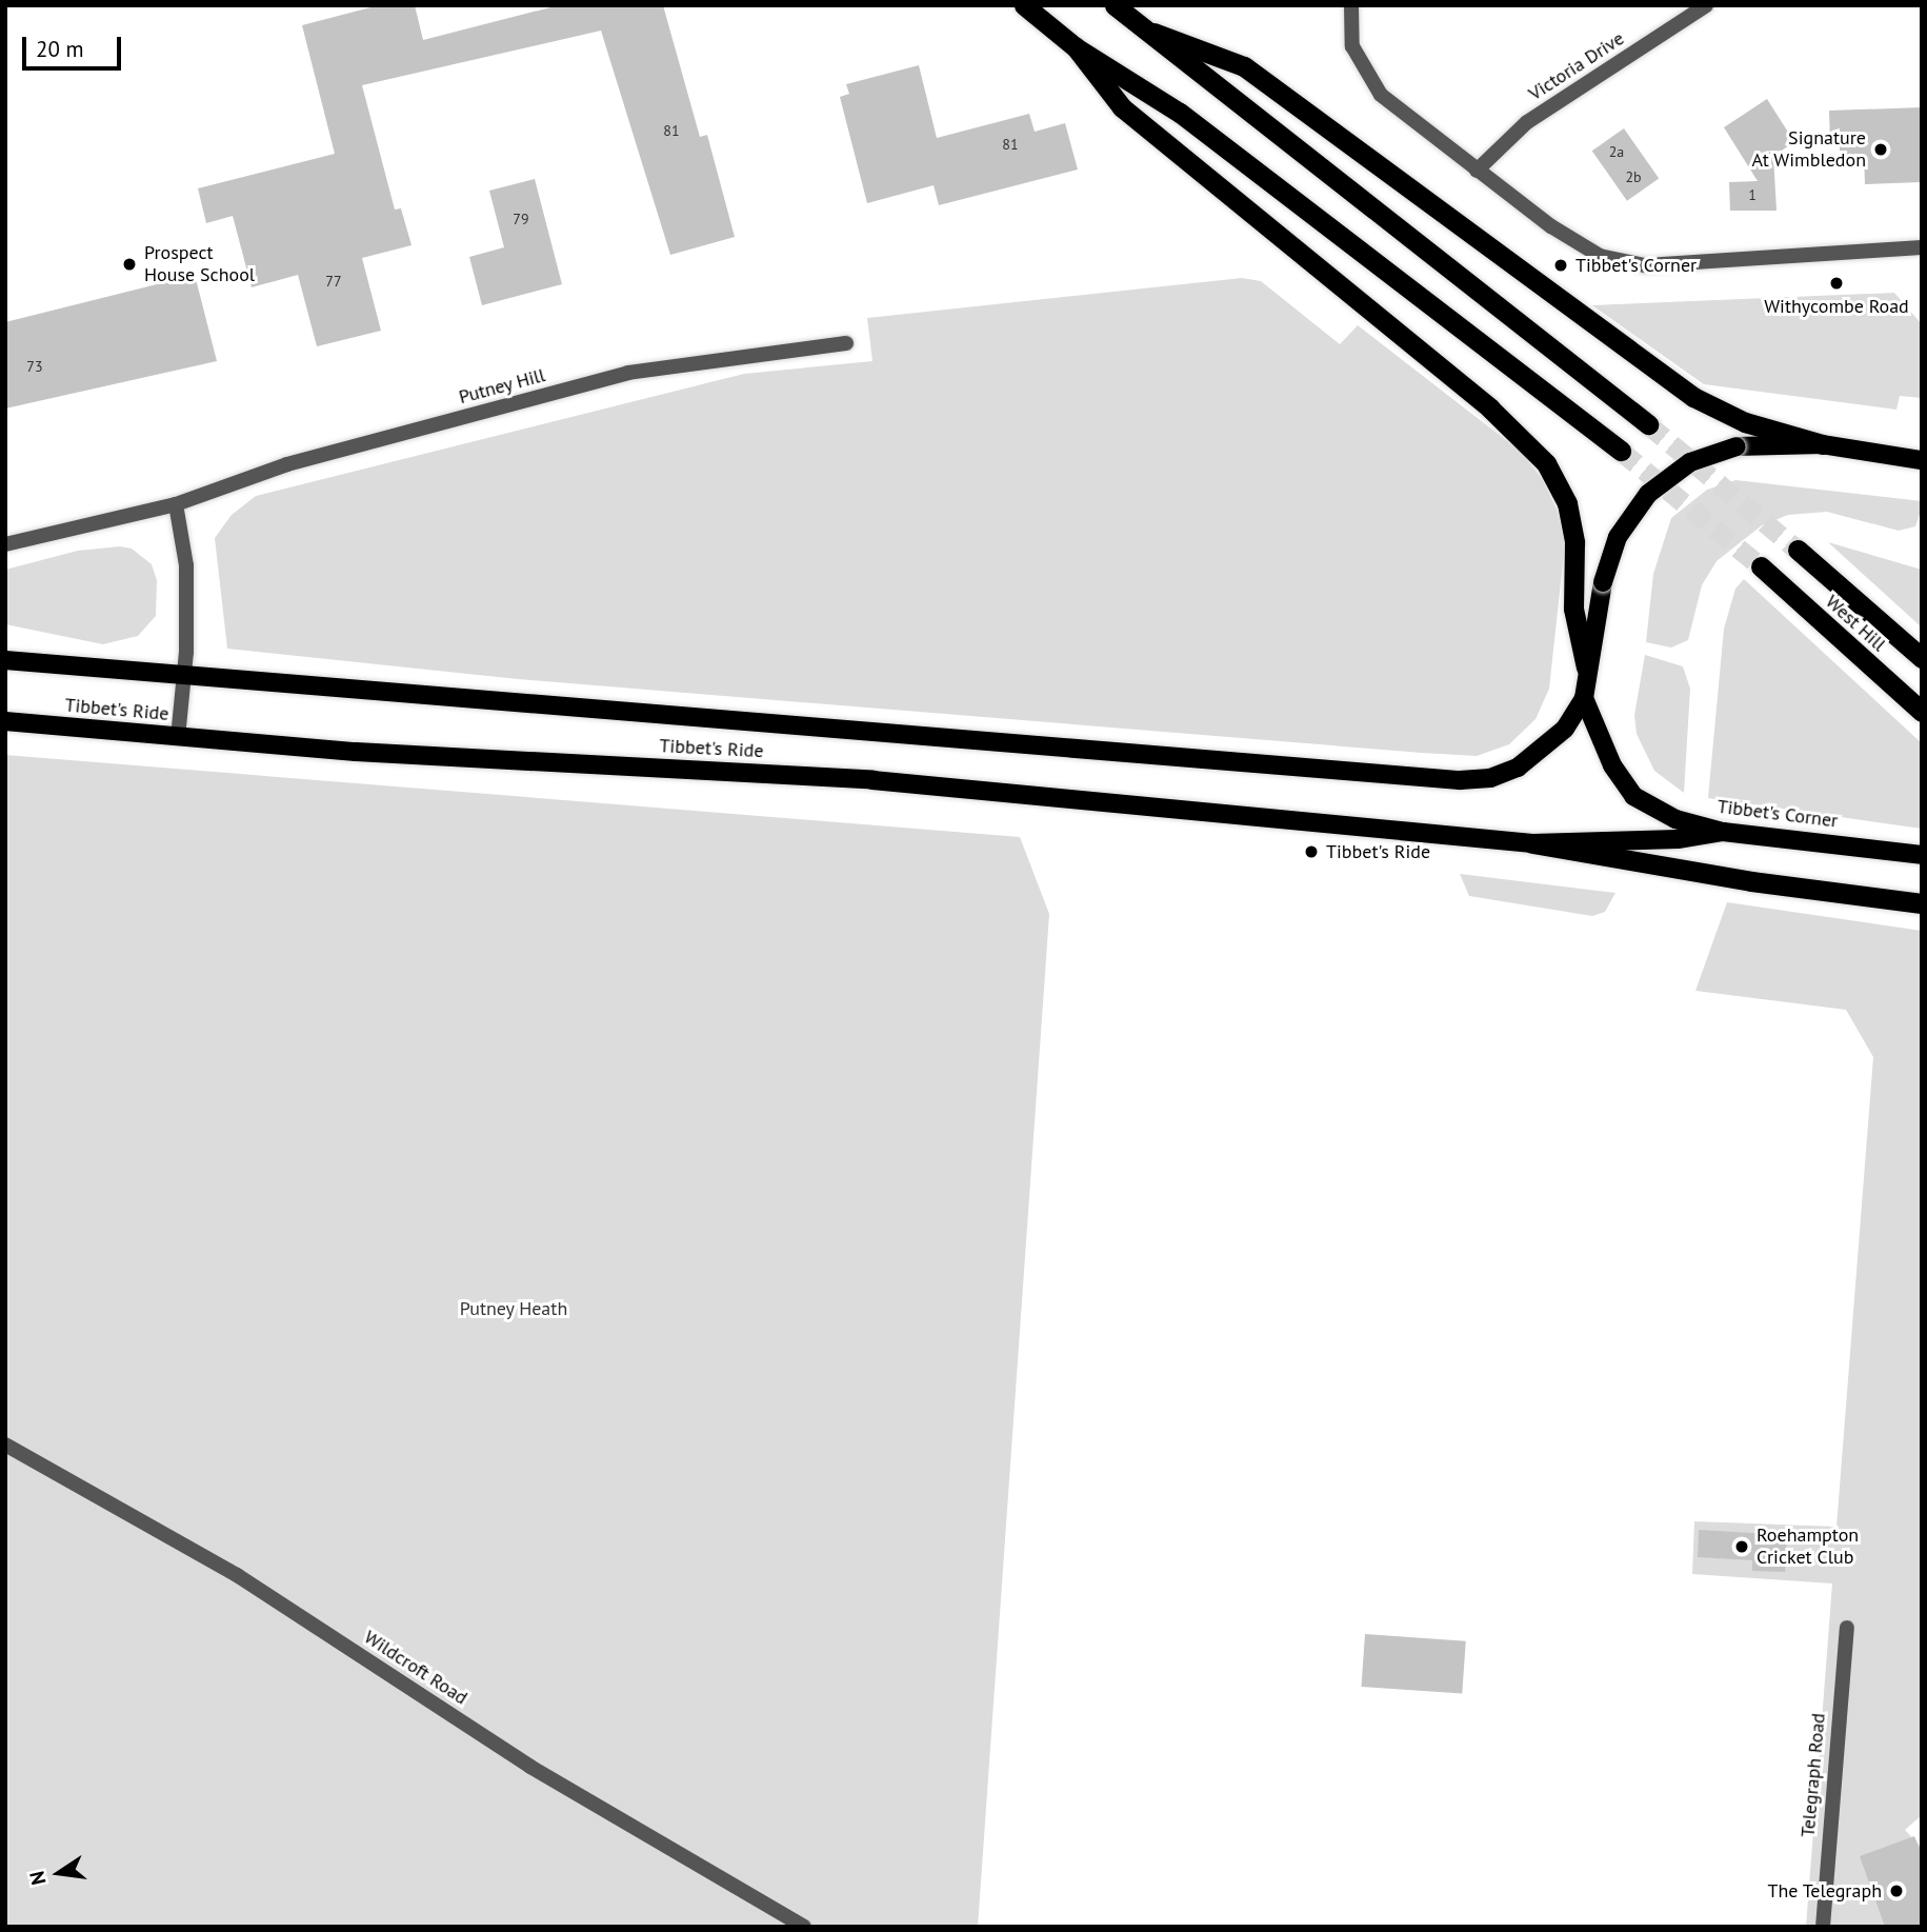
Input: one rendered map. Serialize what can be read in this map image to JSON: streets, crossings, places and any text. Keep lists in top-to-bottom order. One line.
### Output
{"streets":{"highway":["West Hill"],"main road":["Tibbet's Ride","Tibbet's Corner"],"street":["Victoria Drive","Putney Hill","Wildcroft Road","Telegraph Road"]},"crossings":[["Tibbet's Ride","Tibbet's Corner"]],"parks":["Putney Heath"],"places":["Signature At Wimbledon","Prospect House School","Tibbet's Corner","Withycombe Road","Tibbet's Ride","Roehampton Cricket Club","The Telegraph"],"house_numbers":["81","81","2a","2b","1","79","77","73"],"scale_bar":"20 m","north":"left"}
